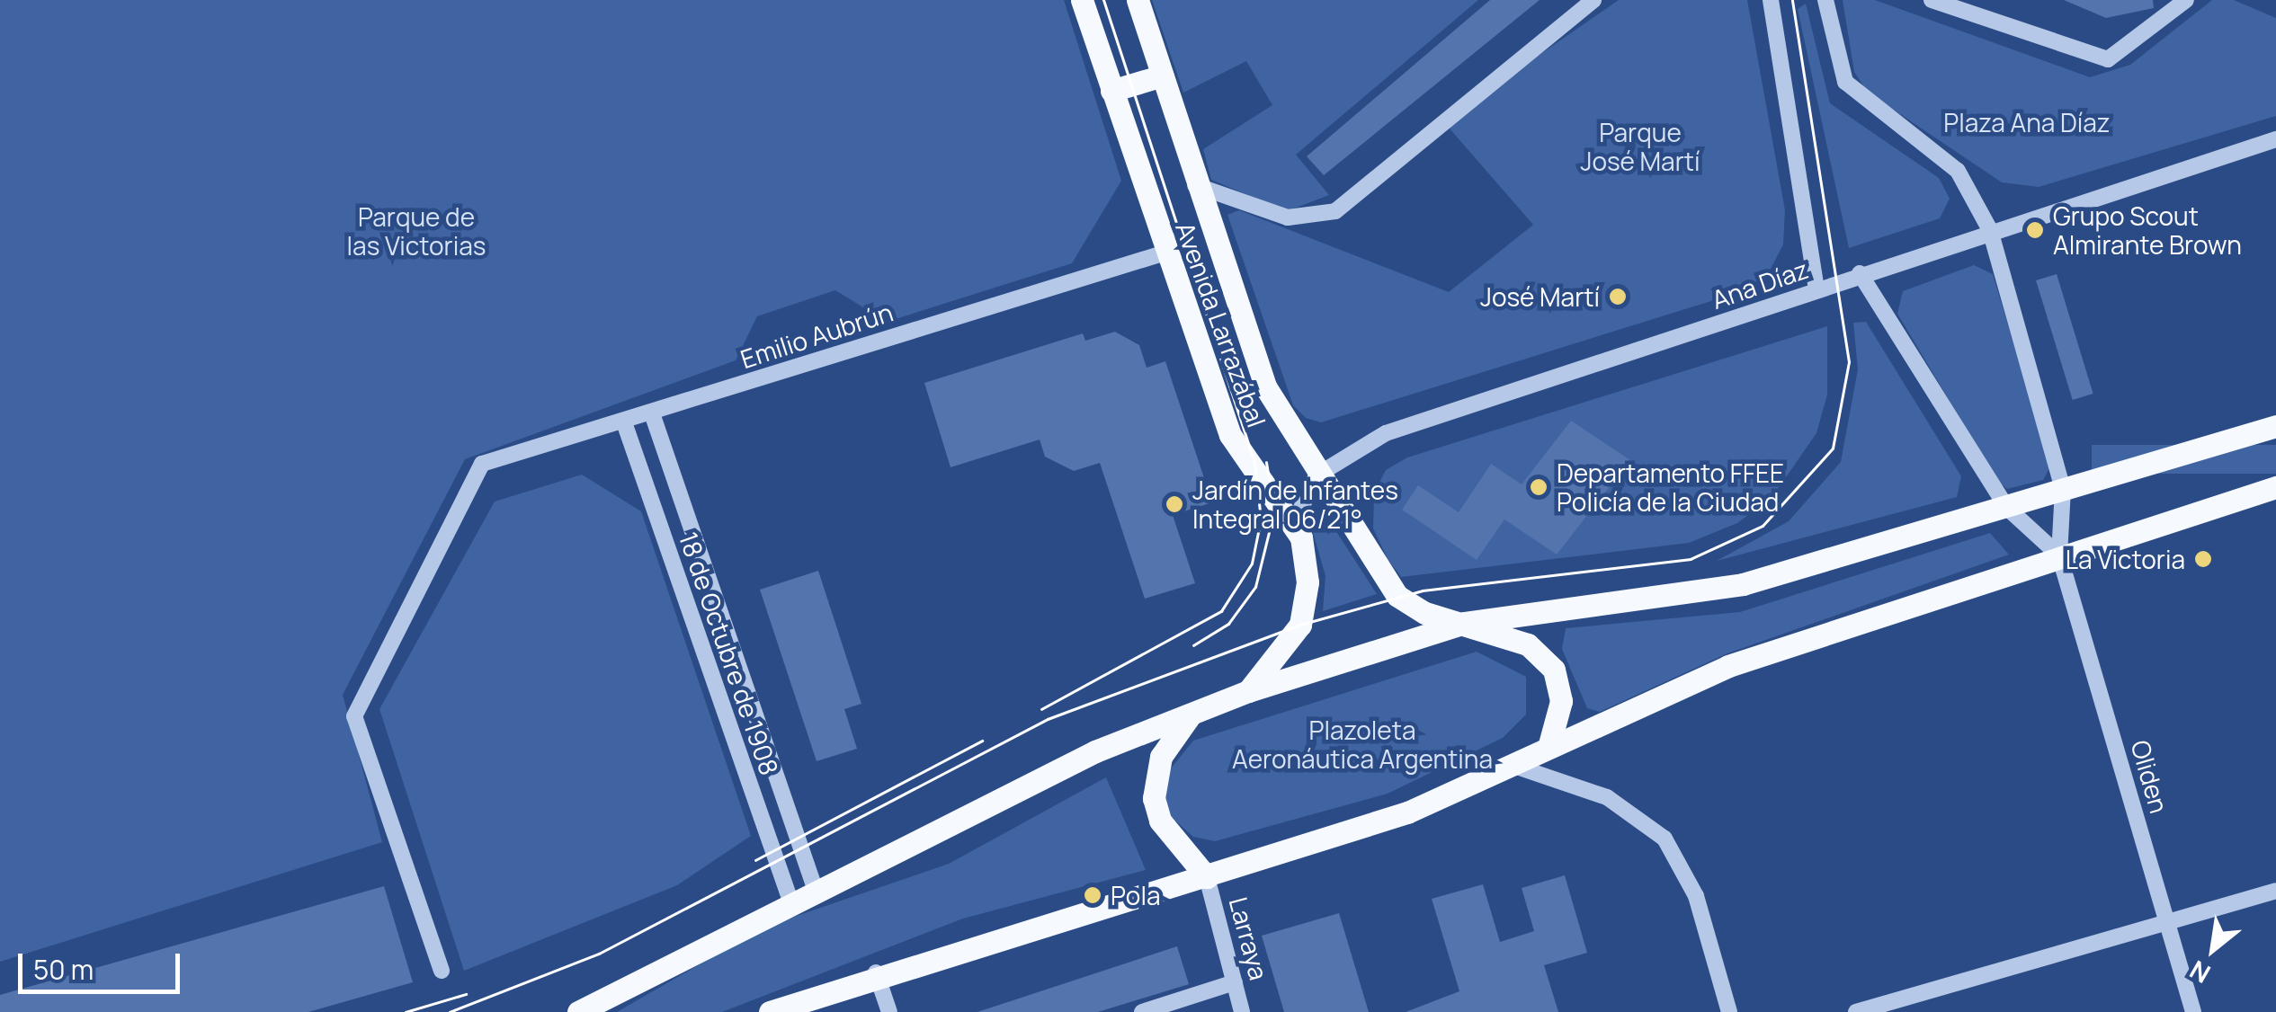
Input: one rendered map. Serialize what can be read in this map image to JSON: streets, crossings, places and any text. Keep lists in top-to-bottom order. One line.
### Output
{"streets":{"main road":["Avenida Larrazábal"],"street":["Ana Díaz","Emilio Aubrún","18 de Octubre de 1908","Oliden","Larraya"]},"crossings":[["Ana Díaz","Avenida Larrazábal"],["Avenida Larrazábal","Emilio Aubrún"],["Emilio Aubrún","18 de Octubre de 1908"]],"parks":["Plaza Ana Díaz","Parque José Martí","Parque de las Victorias","Plazoleta Aeronáutica Argentina"],"places":["Grupo Scout Almirante Brown","José Martí","Departamento FFEE Policía de la Ciudad","Jardín de Infantes Integral 06/21°","La Victoria","Pola"],"scale_bar":"50 m","north":"bottom left"}
